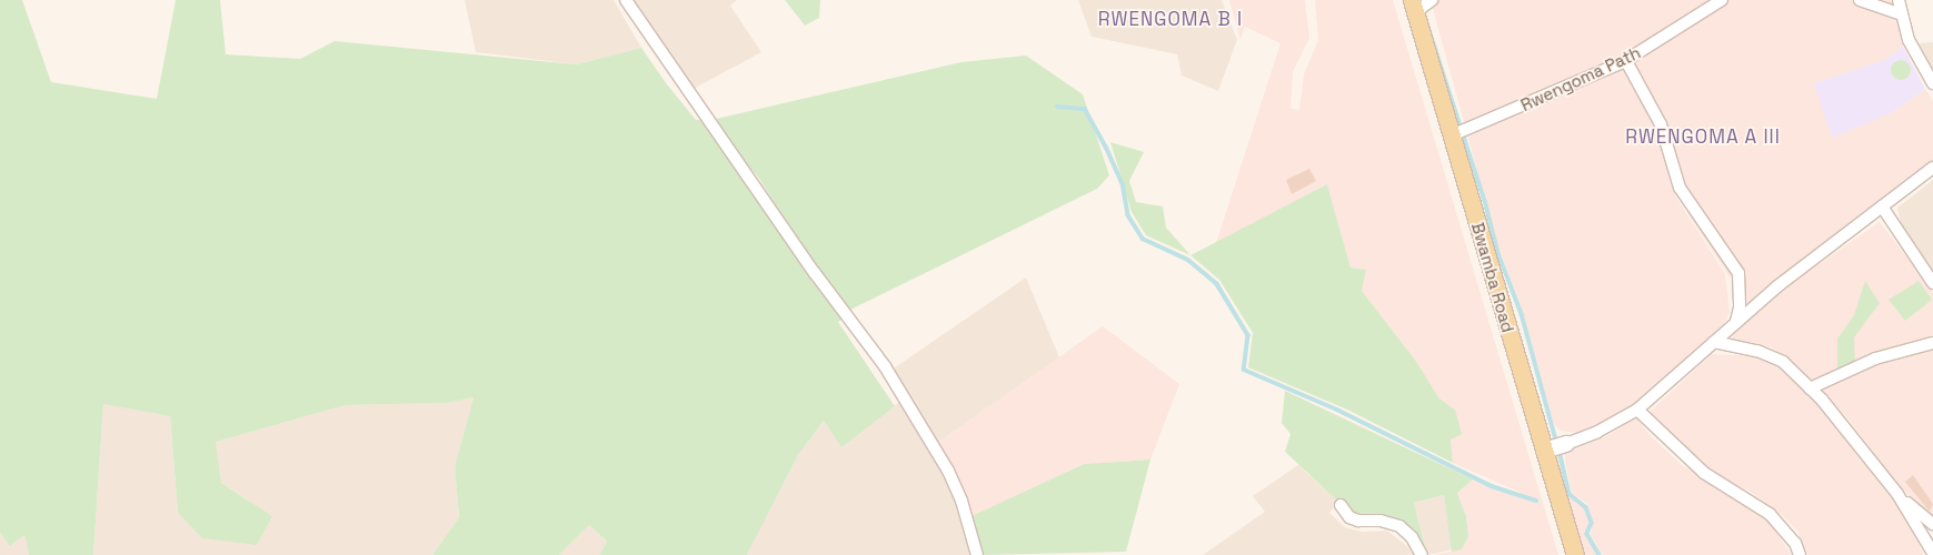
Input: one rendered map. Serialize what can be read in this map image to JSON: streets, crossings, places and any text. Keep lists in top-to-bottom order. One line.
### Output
{"streets":{"main road":["Bwamba Road"],"street":["Rwengoma Path"]},"crossings":[["Rwengoma Path","Bwamba Road"]],"districts":["RWENGOMA B I","RWENGOMA A III"]}
